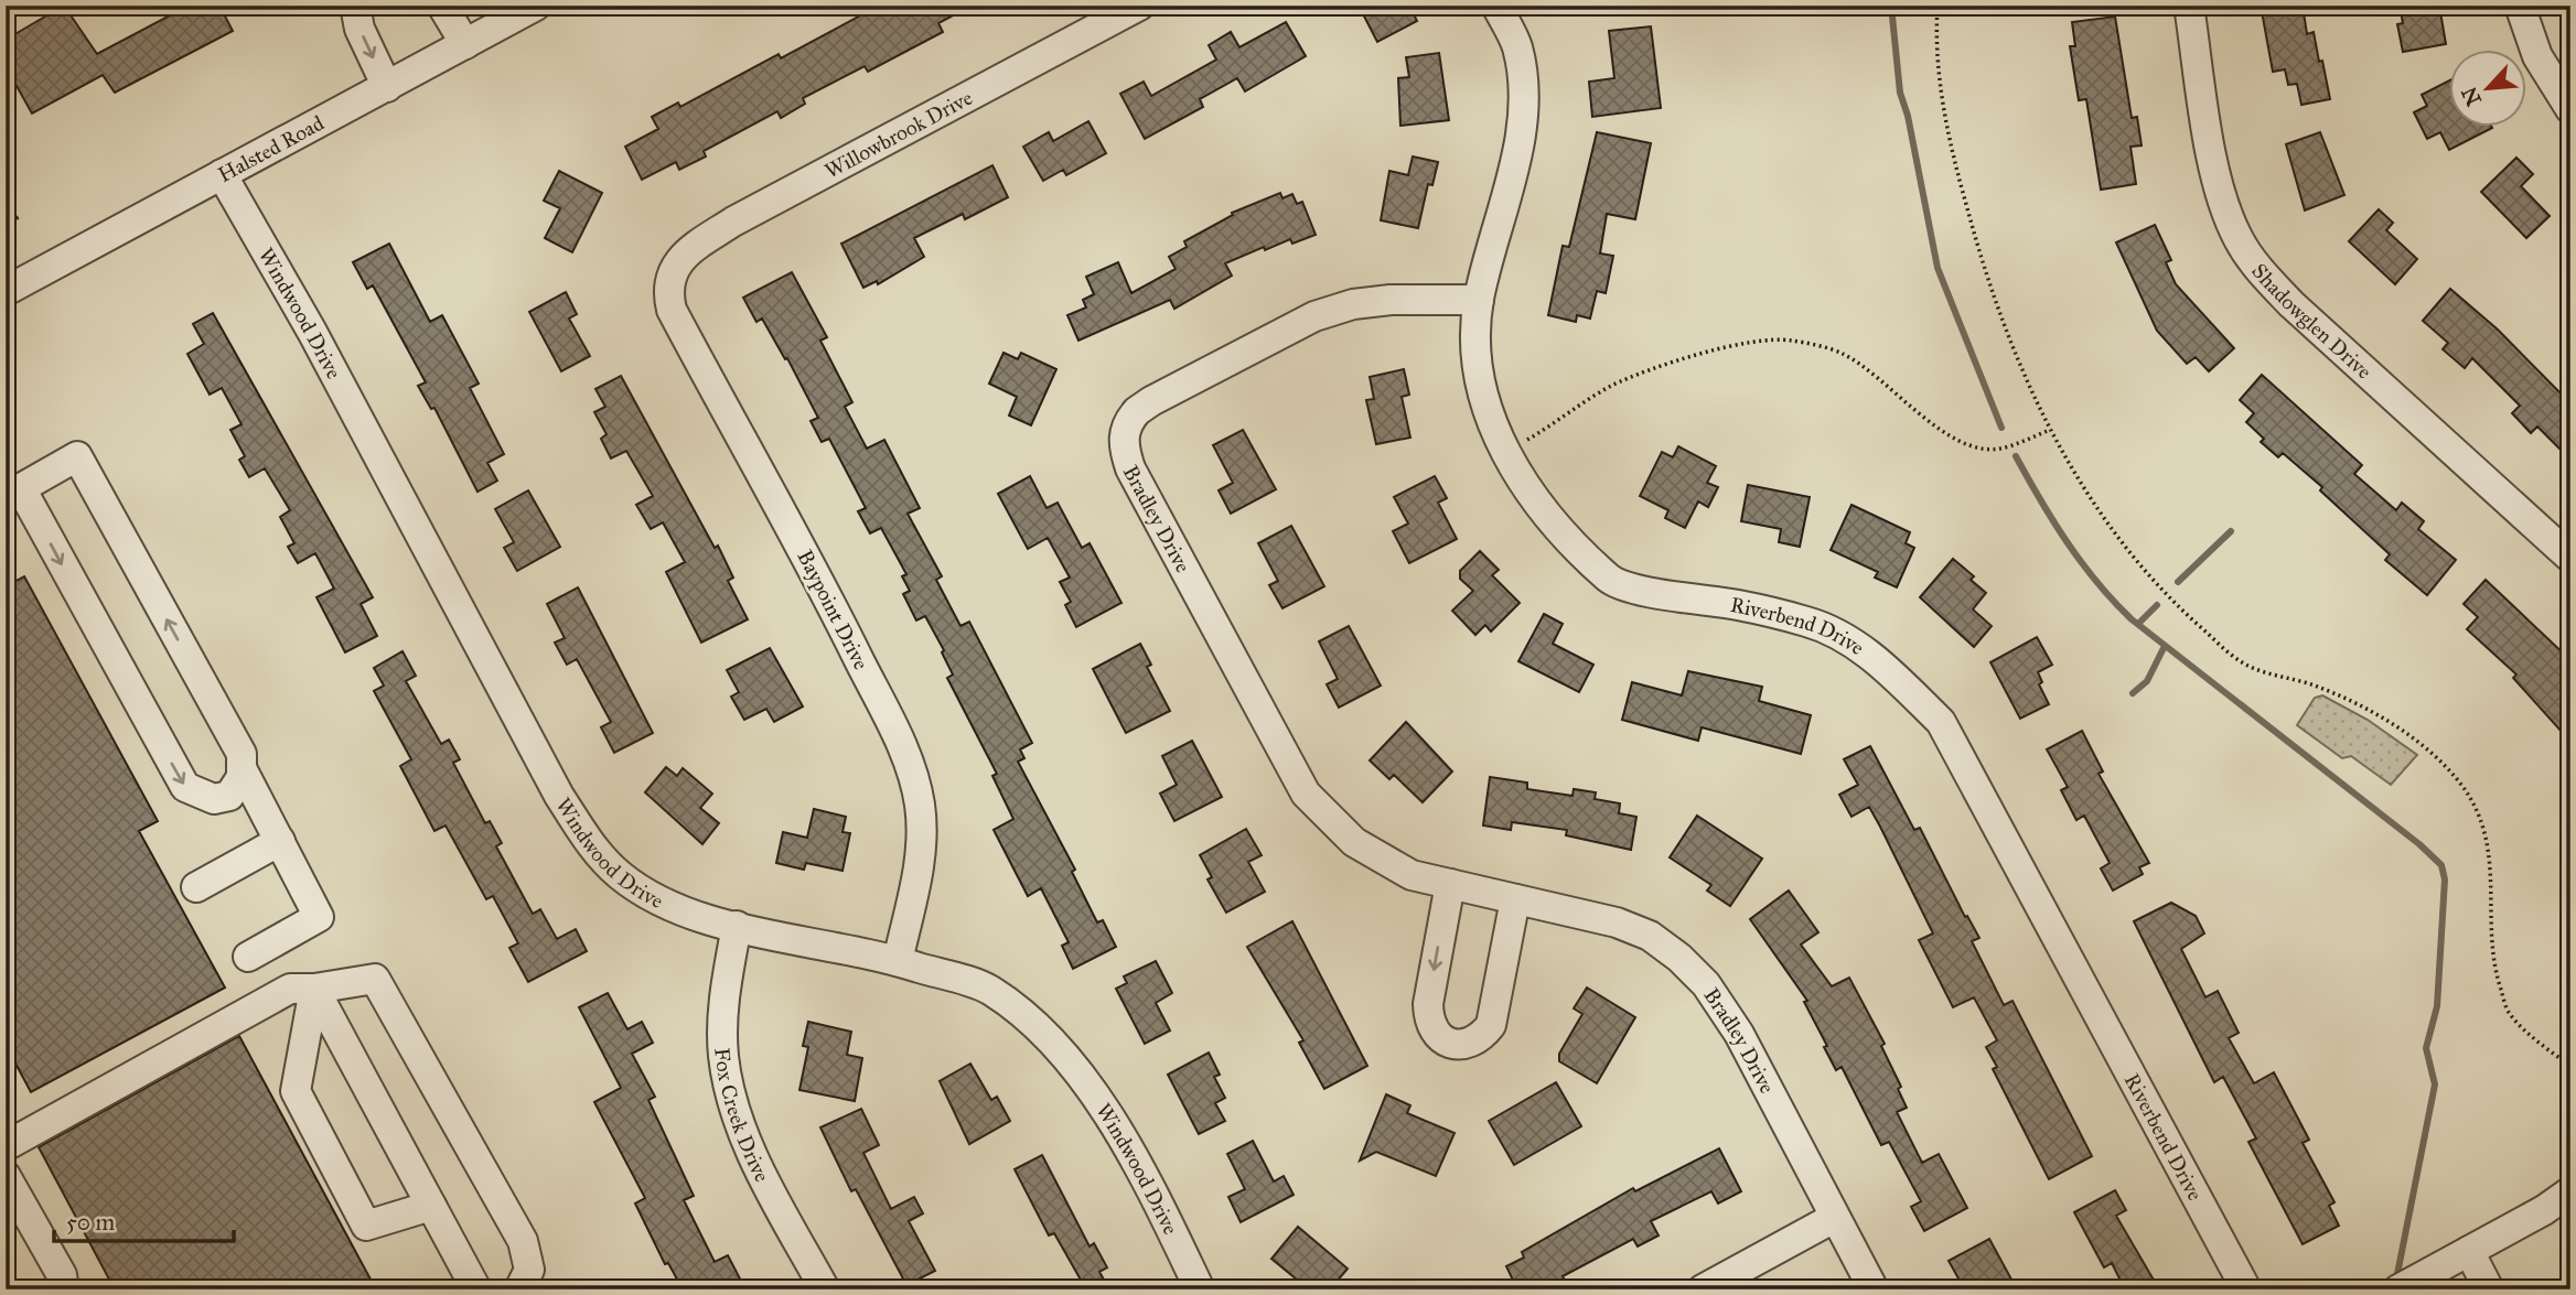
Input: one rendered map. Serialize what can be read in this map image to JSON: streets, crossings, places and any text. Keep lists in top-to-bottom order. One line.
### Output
{"streets":{"street":["Willowbrook Drive","Halsted Road","Windwood Drive","Shadowglen Drive","Bradley Drive","Baypoint Drive","Riverbend Drive","Fox Creek Drive"]},"crossings":[["Willowbrook Drive","Baypoint Drive"],["Halsted Road","Windwood Drive"],["Windwood Drive","Baypoint Drive"],["Windwood Drive","Fox Creek Drive"],["Bradley Drive","Riverbend Drive"]],"scale_bar":"50 m","north":"bottom left"}
